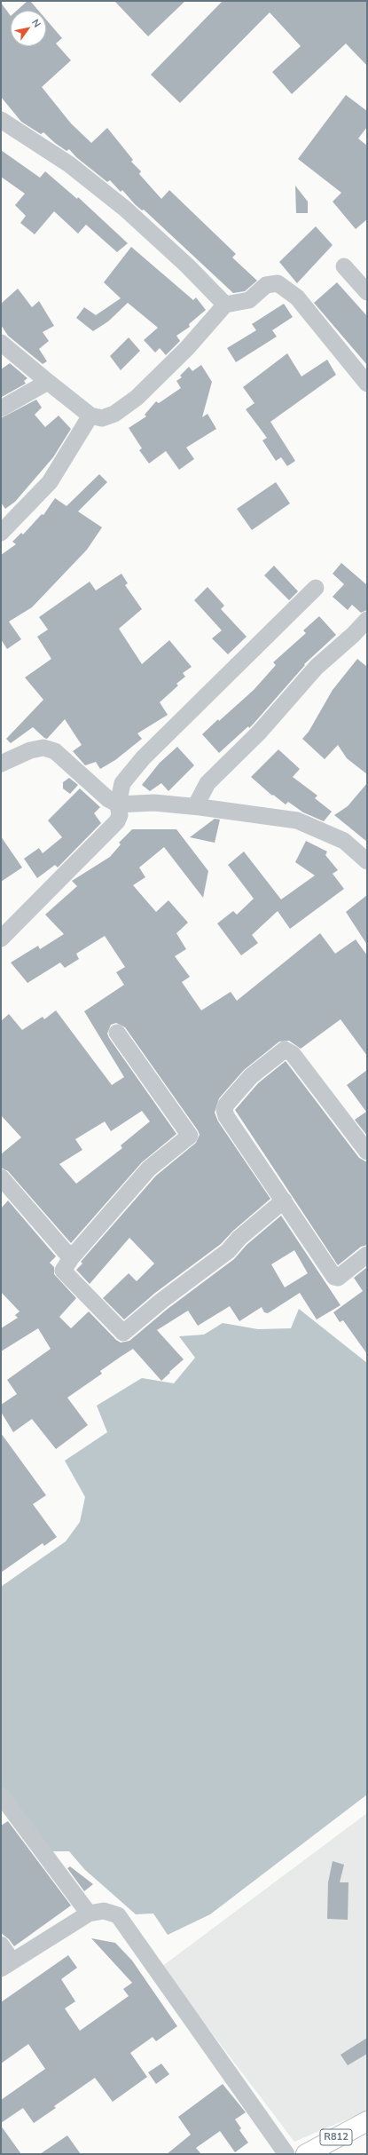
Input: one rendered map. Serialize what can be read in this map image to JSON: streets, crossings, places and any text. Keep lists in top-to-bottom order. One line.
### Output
{"streets":{"main road":["R812"]},"north":"top right"}
